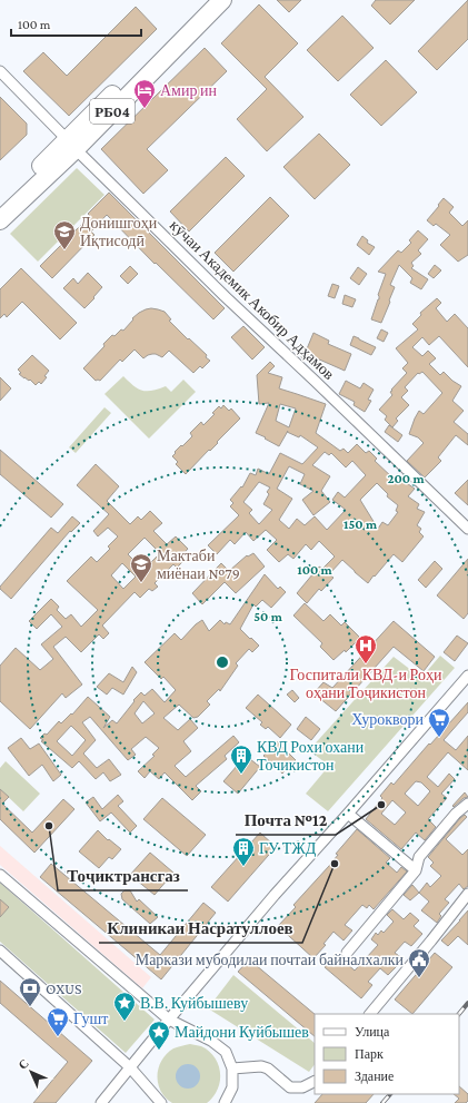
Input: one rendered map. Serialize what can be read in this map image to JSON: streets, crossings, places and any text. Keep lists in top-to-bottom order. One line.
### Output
{"streets":{"highway":["РБ04"],"street":["кӯчаи Академик Акобир Адҳамов"]},"crossings":[["РБ04","кӯчаи Академик Акобир Адҳамов"]],"places":{"hotel":["Амир ин"],"school or university":["Донишгоҳи Иқтисодӣ","Мактаби миёнаи №79"],"hospital":["Госпитали КВД-и Роҳи оҳани Тоҷикистон"],"supermarket":["Хуроквори","Гушт"],"building":["КВД Рохи охани Точикистон","ГУ ТЖД"],"other":["Почта №12","Тоҷиктрансгаз","Клиникаи Насратуллоев"],"public building":["Маркази мубодилаи почтаи байналхалки"],"bank":["OXUS"],"place":["В.В. Куйбышеву","Майдони Куйбышев"]},"legend":["Улица","Парк","Здание"],"scale_bar":"100 m","north":"top left","rings":["200 m","150 m","100 m","50 m"]}
